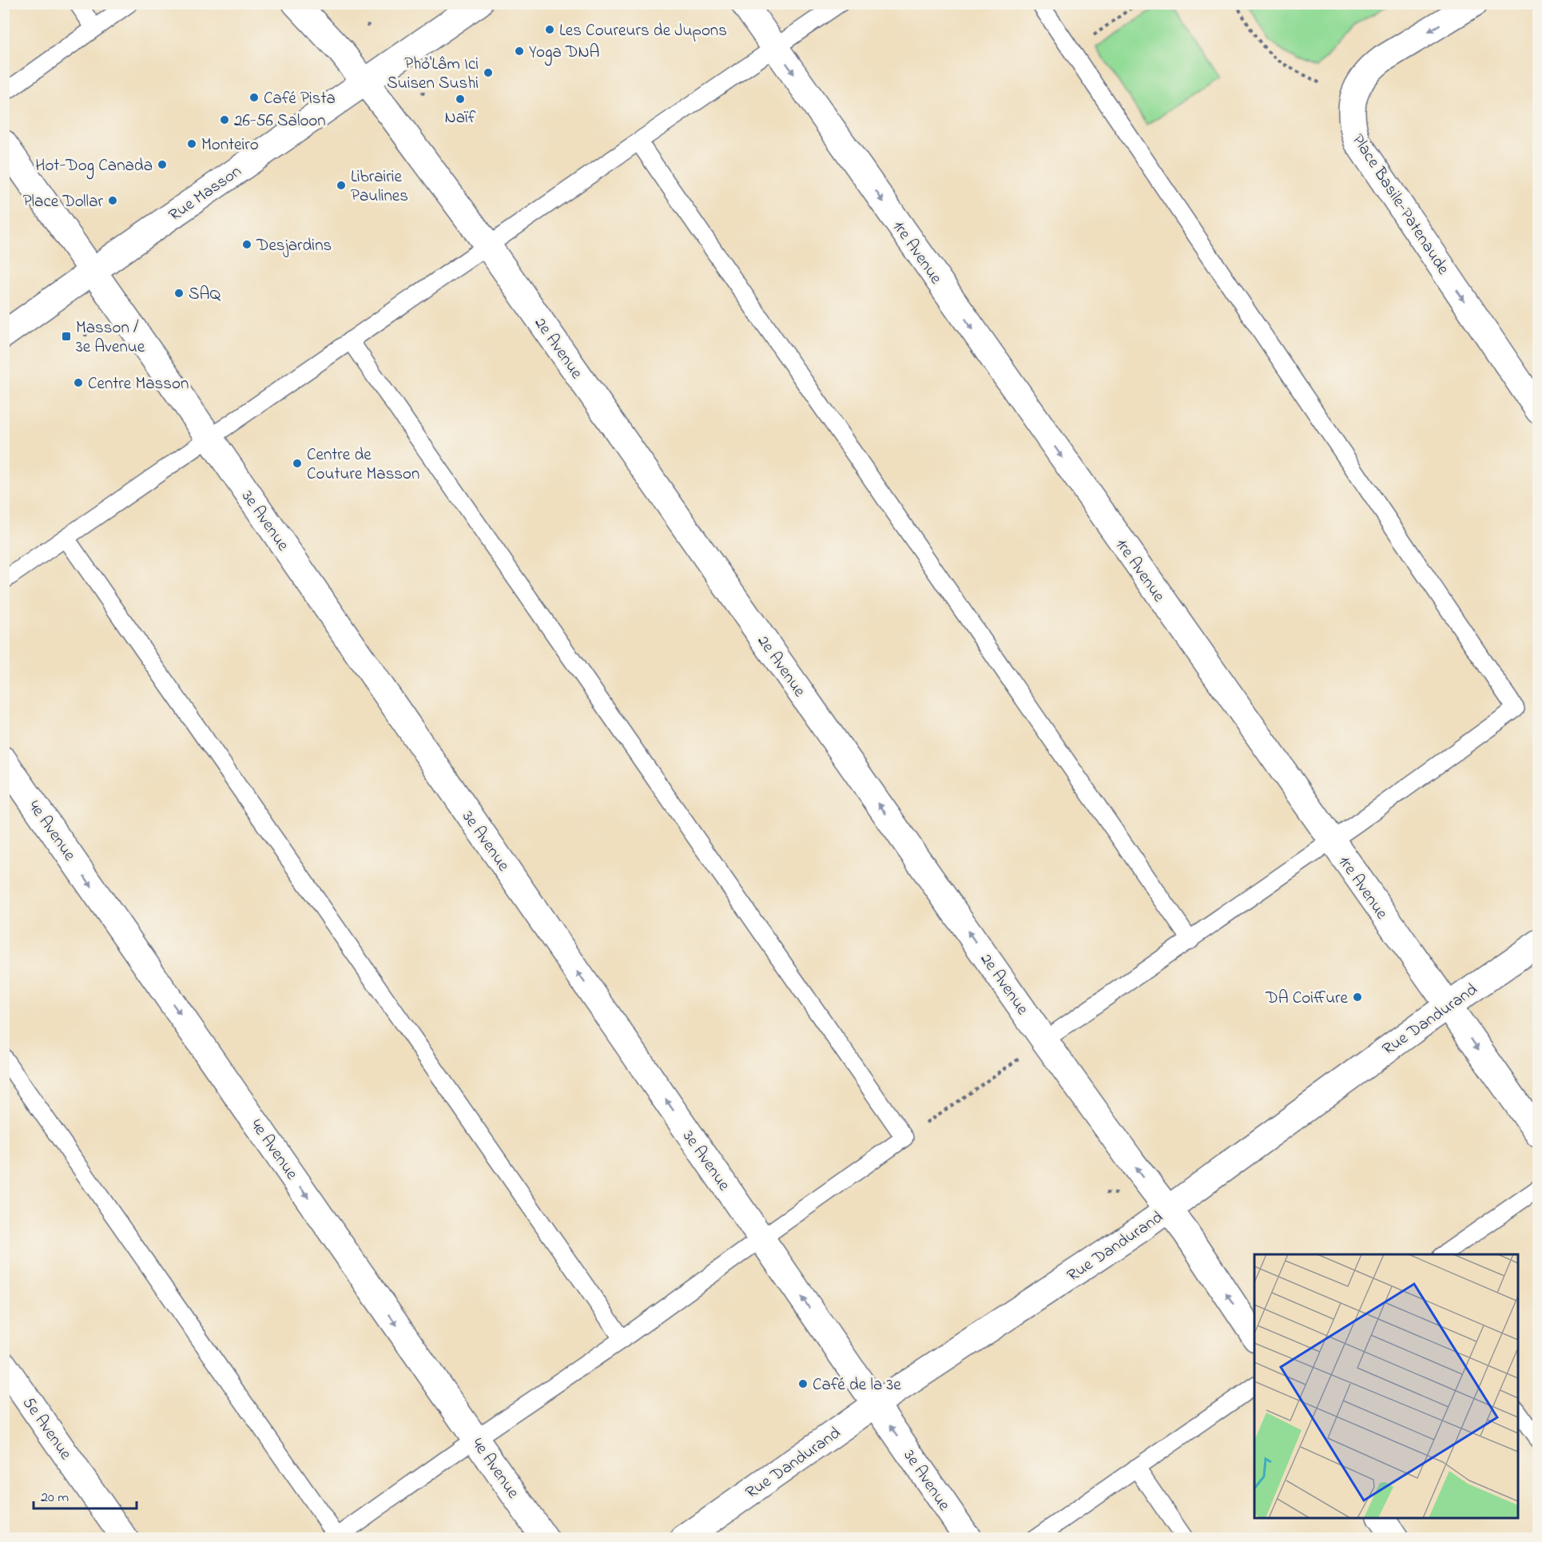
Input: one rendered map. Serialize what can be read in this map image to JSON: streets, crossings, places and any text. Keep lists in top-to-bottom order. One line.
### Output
{"streets":{"street":["Rue Masson","Place Basile-Patenaude","1re Avenue","2e Avenue","3e Avenue","4e Avenue","Rue Dandurand","5e Avenue"]},"crossings":[["Rue Masson","2e Avenue"],["Rue Masson","3e Avenue"],["1re Avenue","Rue Dandurand"],["2e Avenue","Rue Dandurand"],["3e Avenue","Rue Dandurand"]],"one_way":["1re Avenue","2e Avenue","3e Avenue","4e Avenue"],"places":{"other":["Les Coureurs de Jupons","Yoga DNA","Phỏ'Lâm Ici Suisen Sushi","Café Pista","Naïf","26-56 Saloon","Monteiro","Hot-Dog Canada","Librairie Paulines","Place Dollar","Desjardins","SAQ","Centre Masson","Centre de Couture Masson","DA Coiffure","Café de la 3e"],"transit":["Masson / 3e Avenue"]},"scale_bar":"20 m"}
